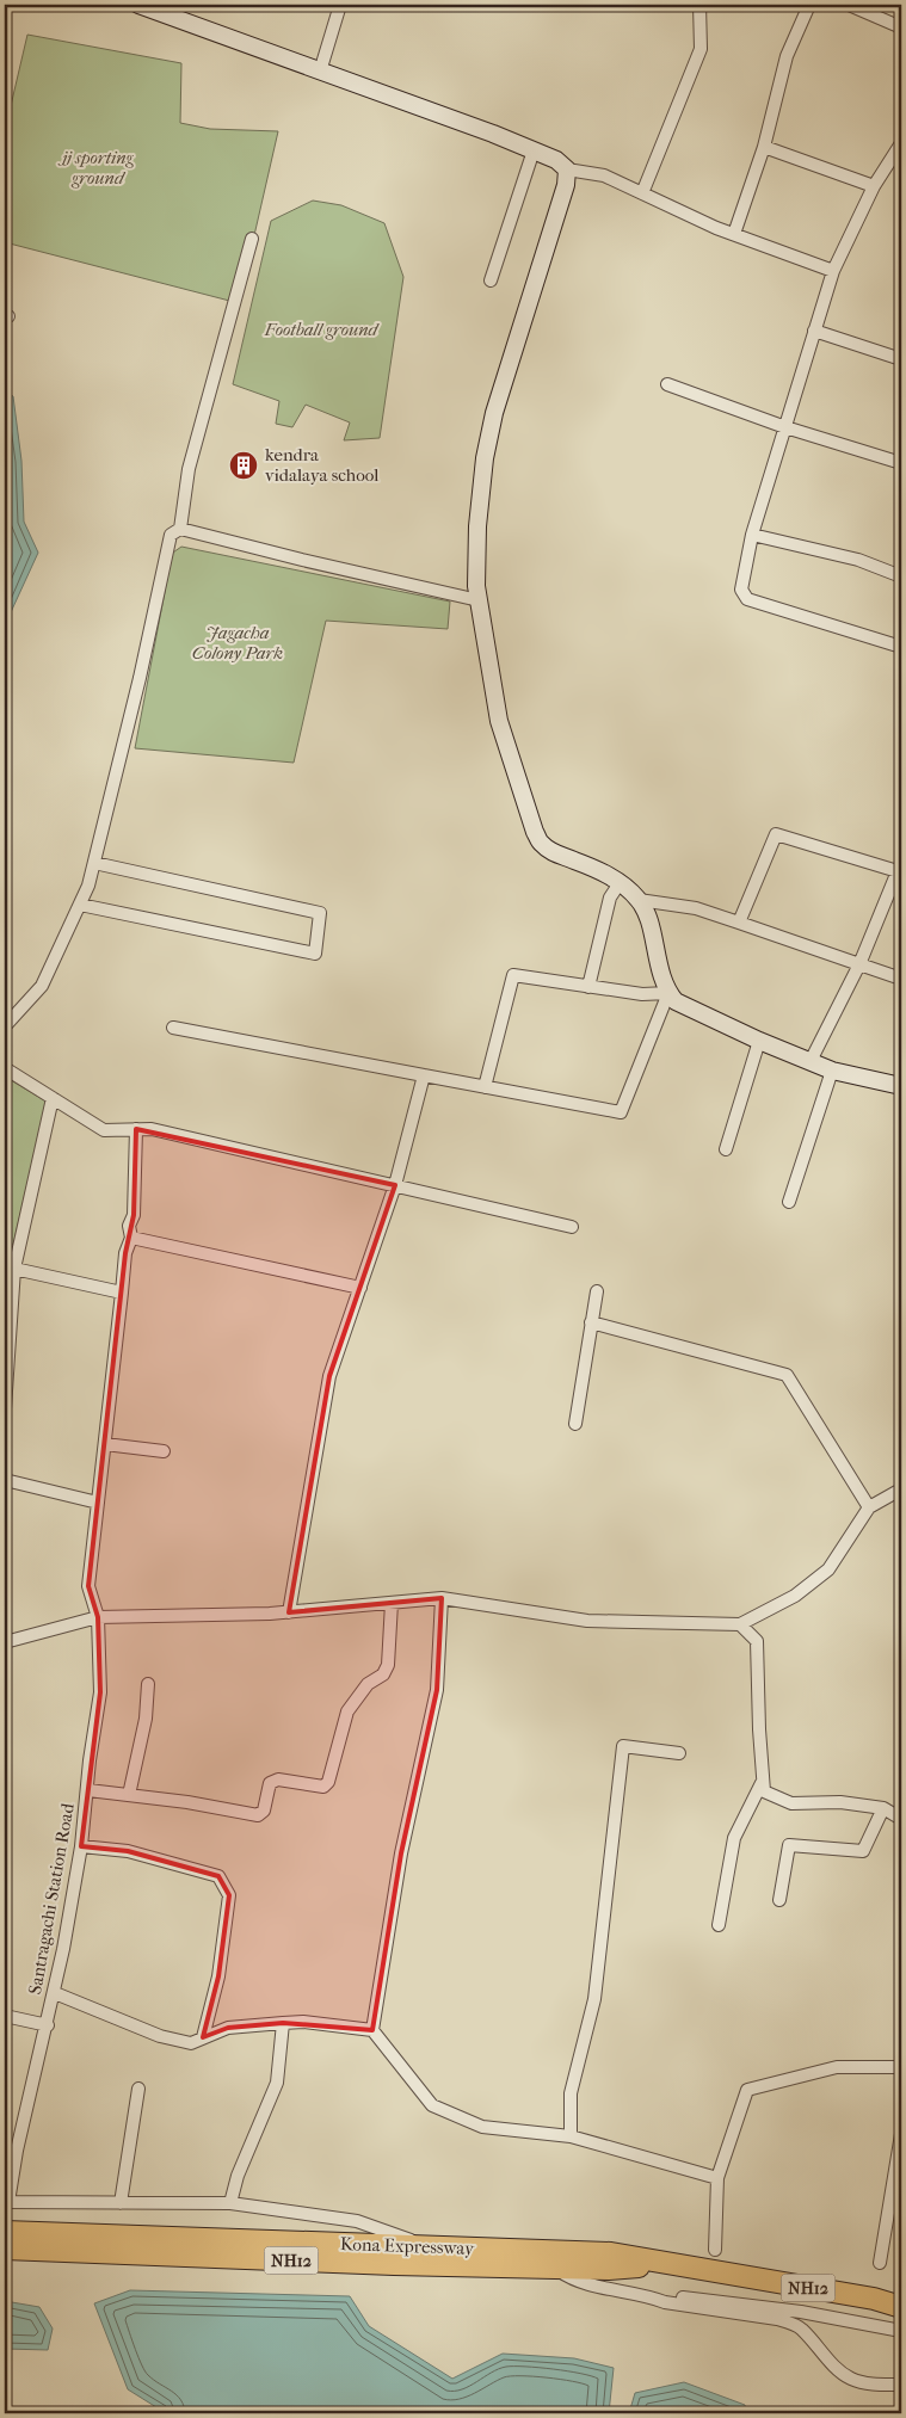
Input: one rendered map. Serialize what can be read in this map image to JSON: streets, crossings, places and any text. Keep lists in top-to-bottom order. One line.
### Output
{"streets":{"highway":["Kona Expressway","NH12"],"street":["Santragachi Station Road"]},"parks":["jj sporting ground","Football ground","Jagacha Colony Park"],"places":{"building":["kendra vidalaya school"]}}
